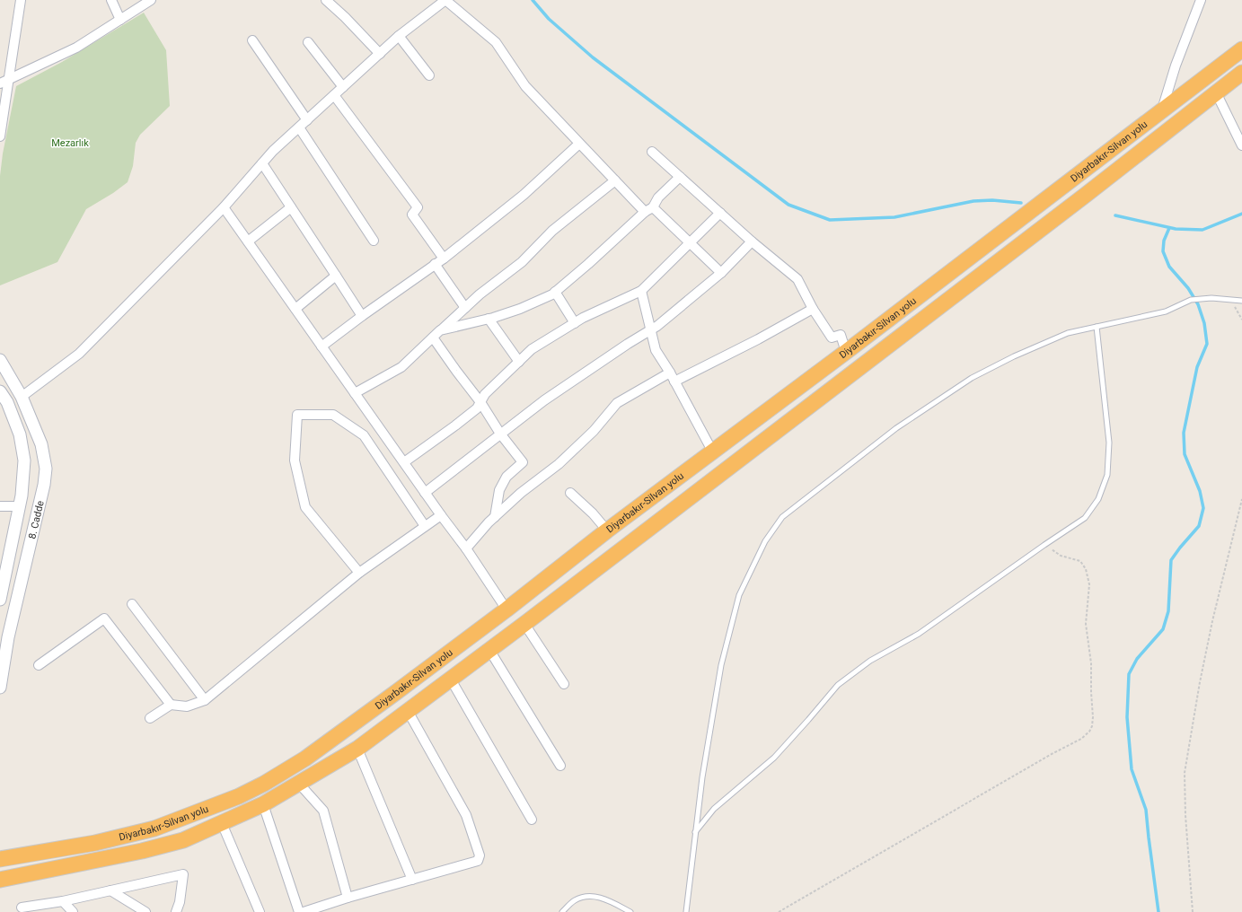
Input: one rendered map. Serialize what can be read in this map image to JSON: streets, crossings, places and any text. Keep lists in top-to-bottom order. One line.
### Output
{"streets":{"highway":["Diyarbakır-Silvan yolu"],"street":["8. Cadde"]},"parks":["Mezarlık"]}
